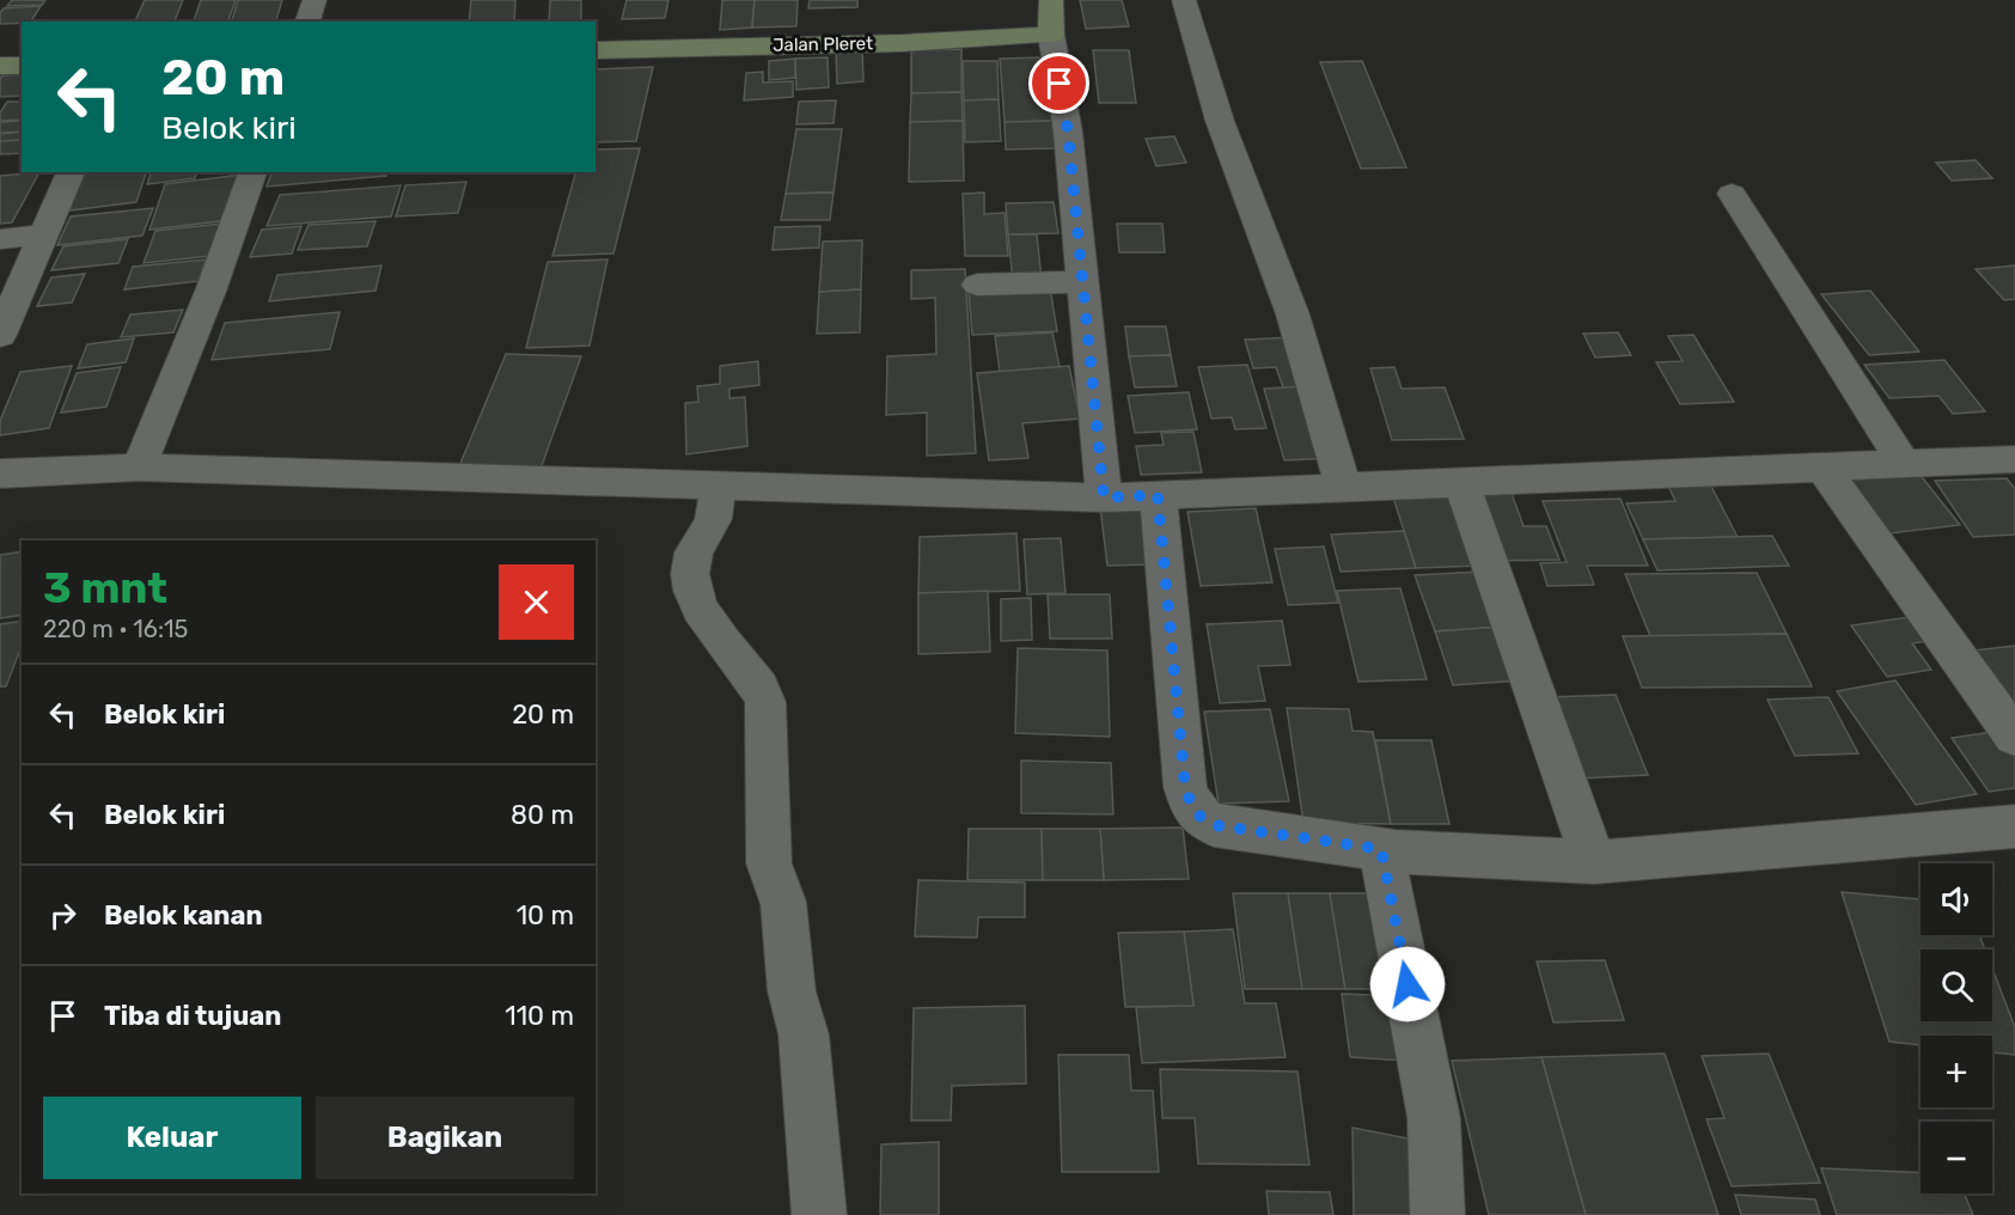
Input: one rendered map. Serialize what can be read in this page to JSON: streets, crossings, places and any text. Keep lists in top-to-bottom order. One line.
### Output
{"streets":{"main road":["Jalan Pleret"]},"page":{"turn":["20 m","Belok kiri"],"heading":["3 mnt","220 m · 16:15"],"list":[{"name":"Belok kiri","value":"20 m"},{"name":"Belok kiri","value":"80 m"},{"name":"Belok kanan","value":"10 m"},{"name":"Tiba di tujuan","value":"110 m"}],"map_buttons":["+","−"],"buttons":["Keluar","Bagikan"]}}
